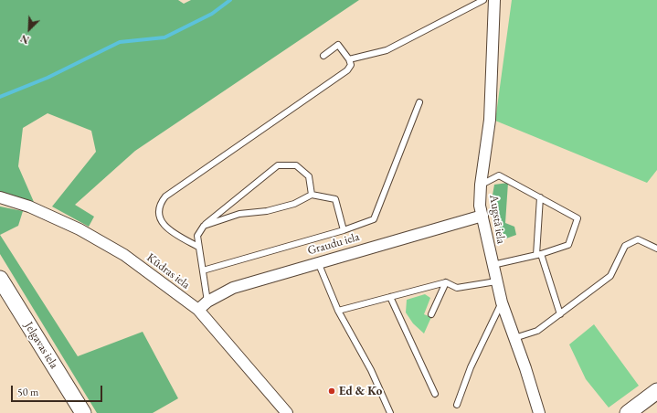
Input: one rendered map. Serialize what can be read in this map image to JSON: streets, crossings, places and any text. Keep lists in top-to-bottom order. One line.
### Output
{"streets":{"street":["Augstā iela","Graudu iela","Kūdras iela","Jelgavas iela"]},"crossings":[["Augstā iela","Graudu iela"],["Graudu iela","Kūdras iela"]],"places":["Ed & Ko"],"scale_bar":"50 m","north":"bottom left"}
